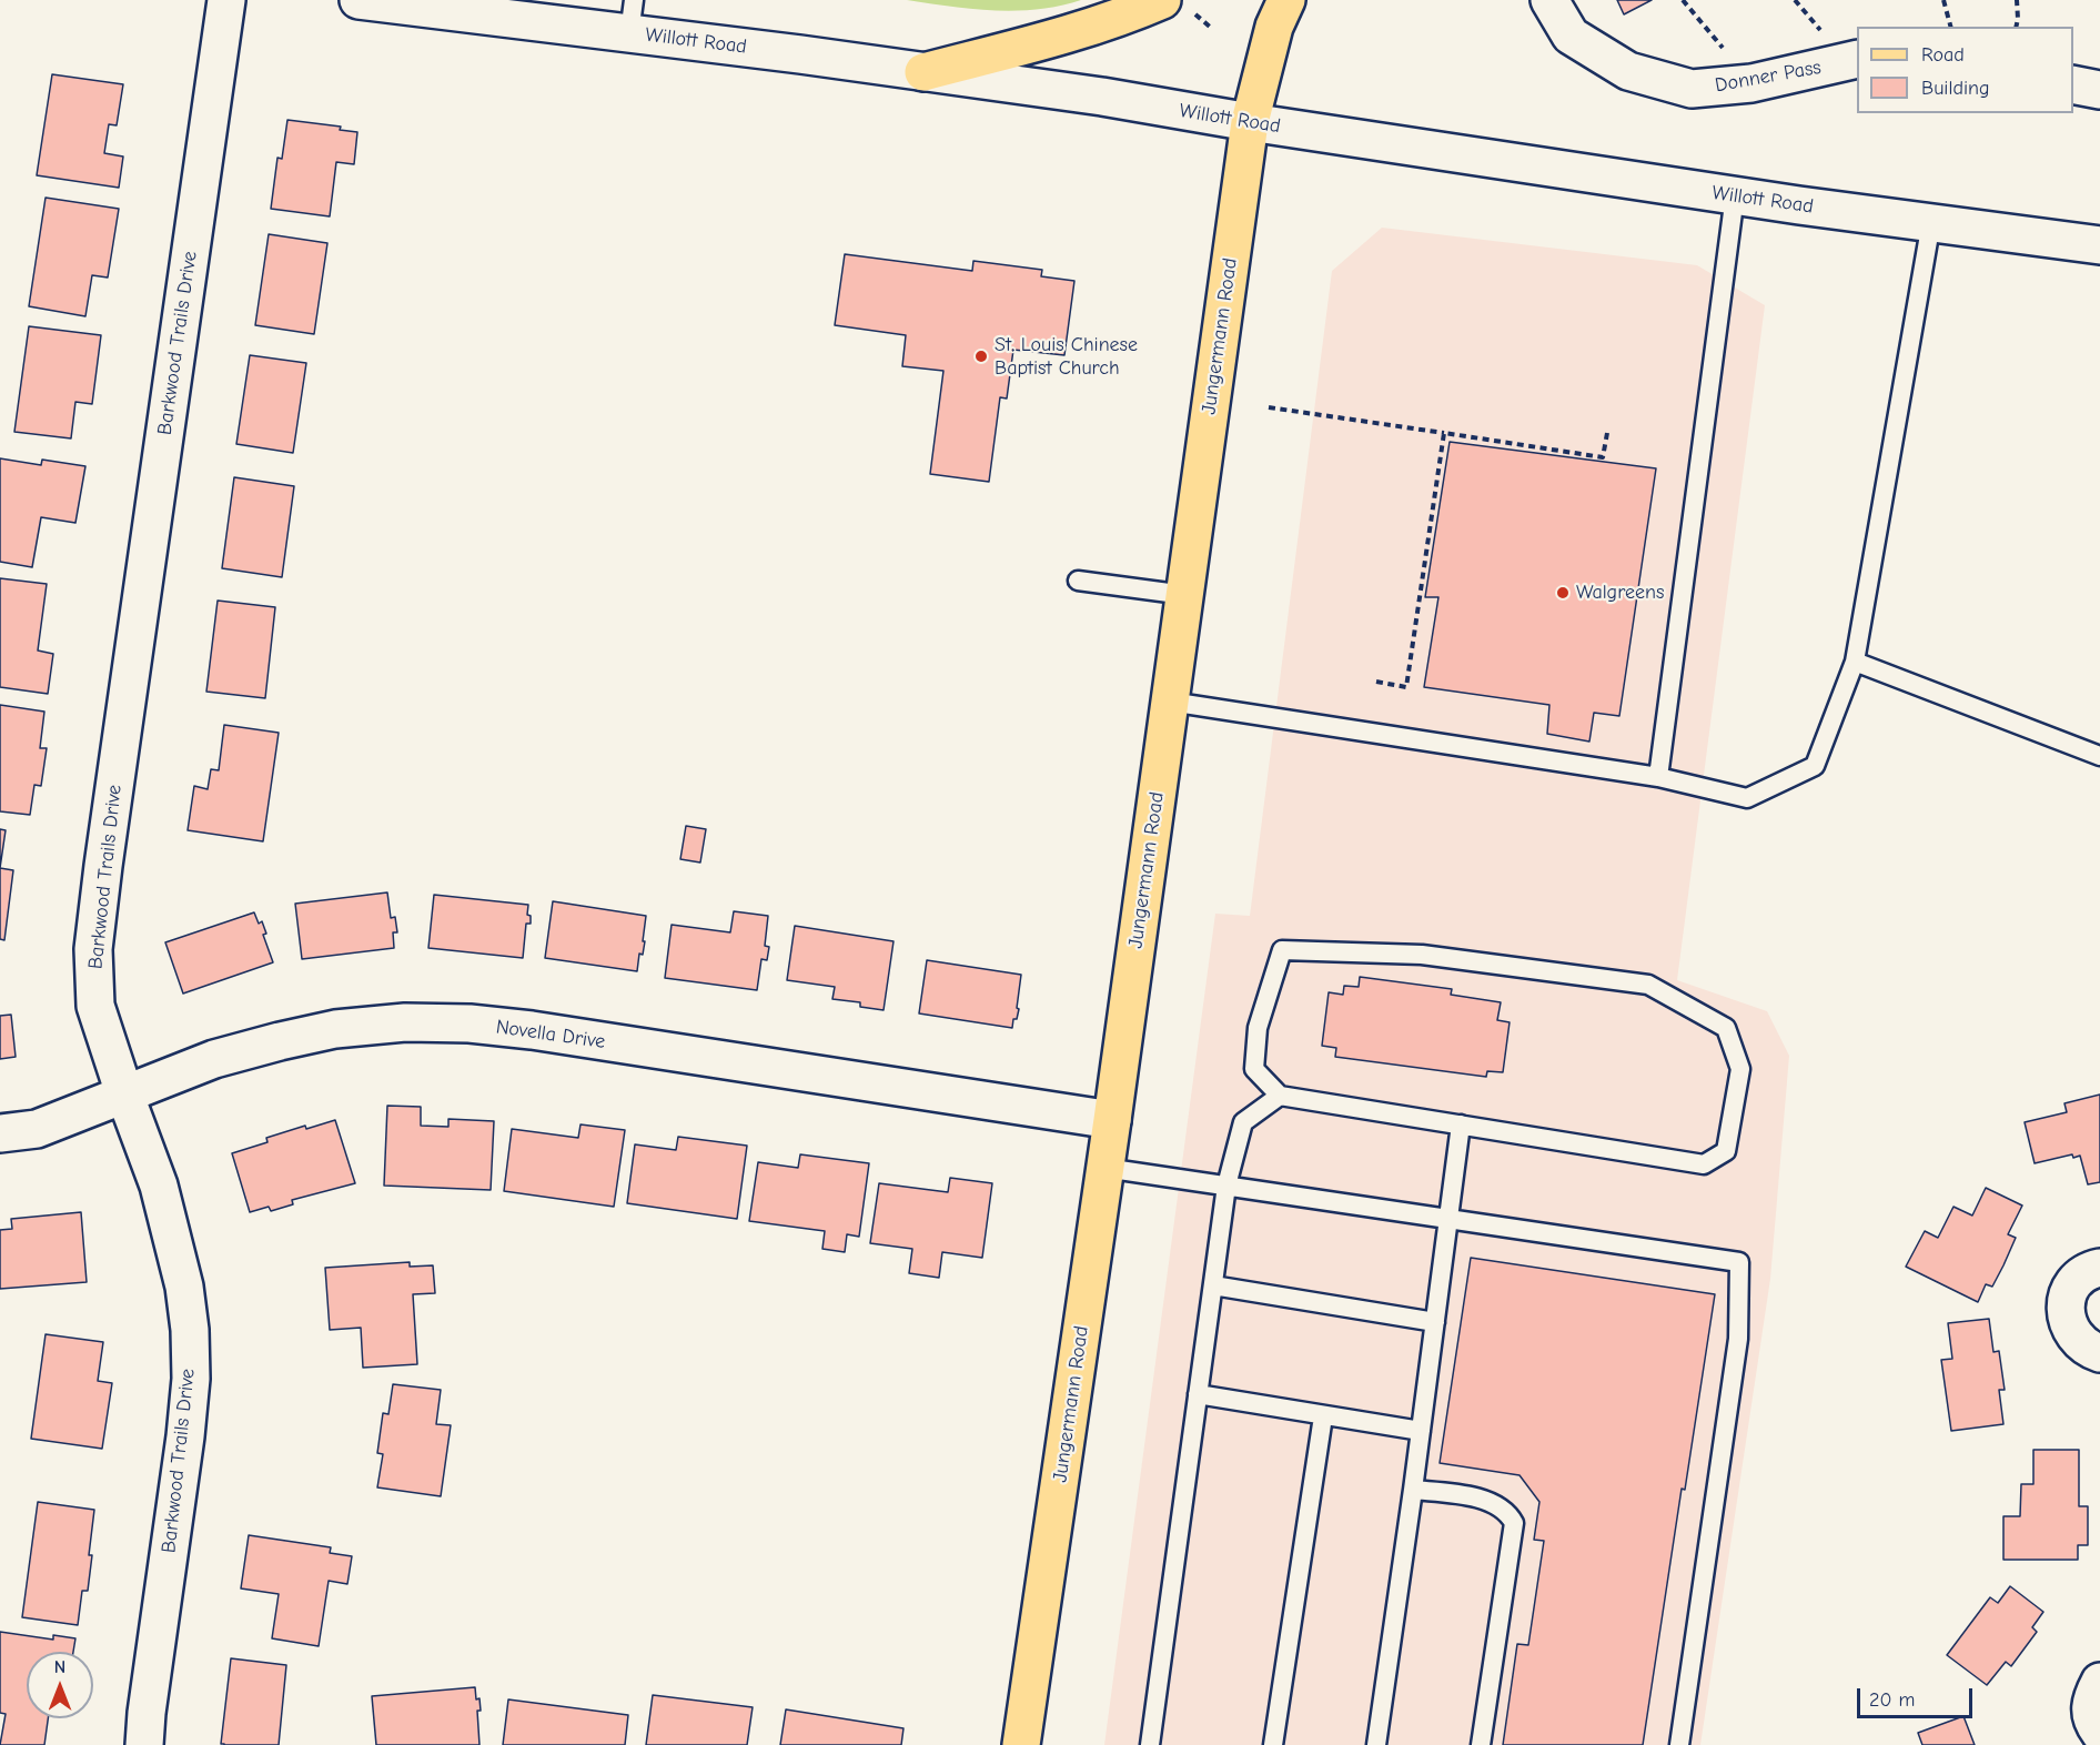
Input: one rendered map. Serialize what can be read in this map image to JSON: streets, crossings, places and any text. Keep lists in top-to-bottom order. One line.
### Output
{"streets":{"main road":["Jungermann Road"],"street":["Willott Road","Donner Pass","Barkwood Trails Drive","Novella Drive"]},"crossings":[["Willott Road","Jungermann Road"],["Jungermann Road","Novella Drive"],["Barkwood Trails Drive","Novella Drive"]],"places":["St. Louis Chinese Baptist Church","Walgreens"],"legend":["Road","Building"],"scale_bar":"20 m","north":"top"}
